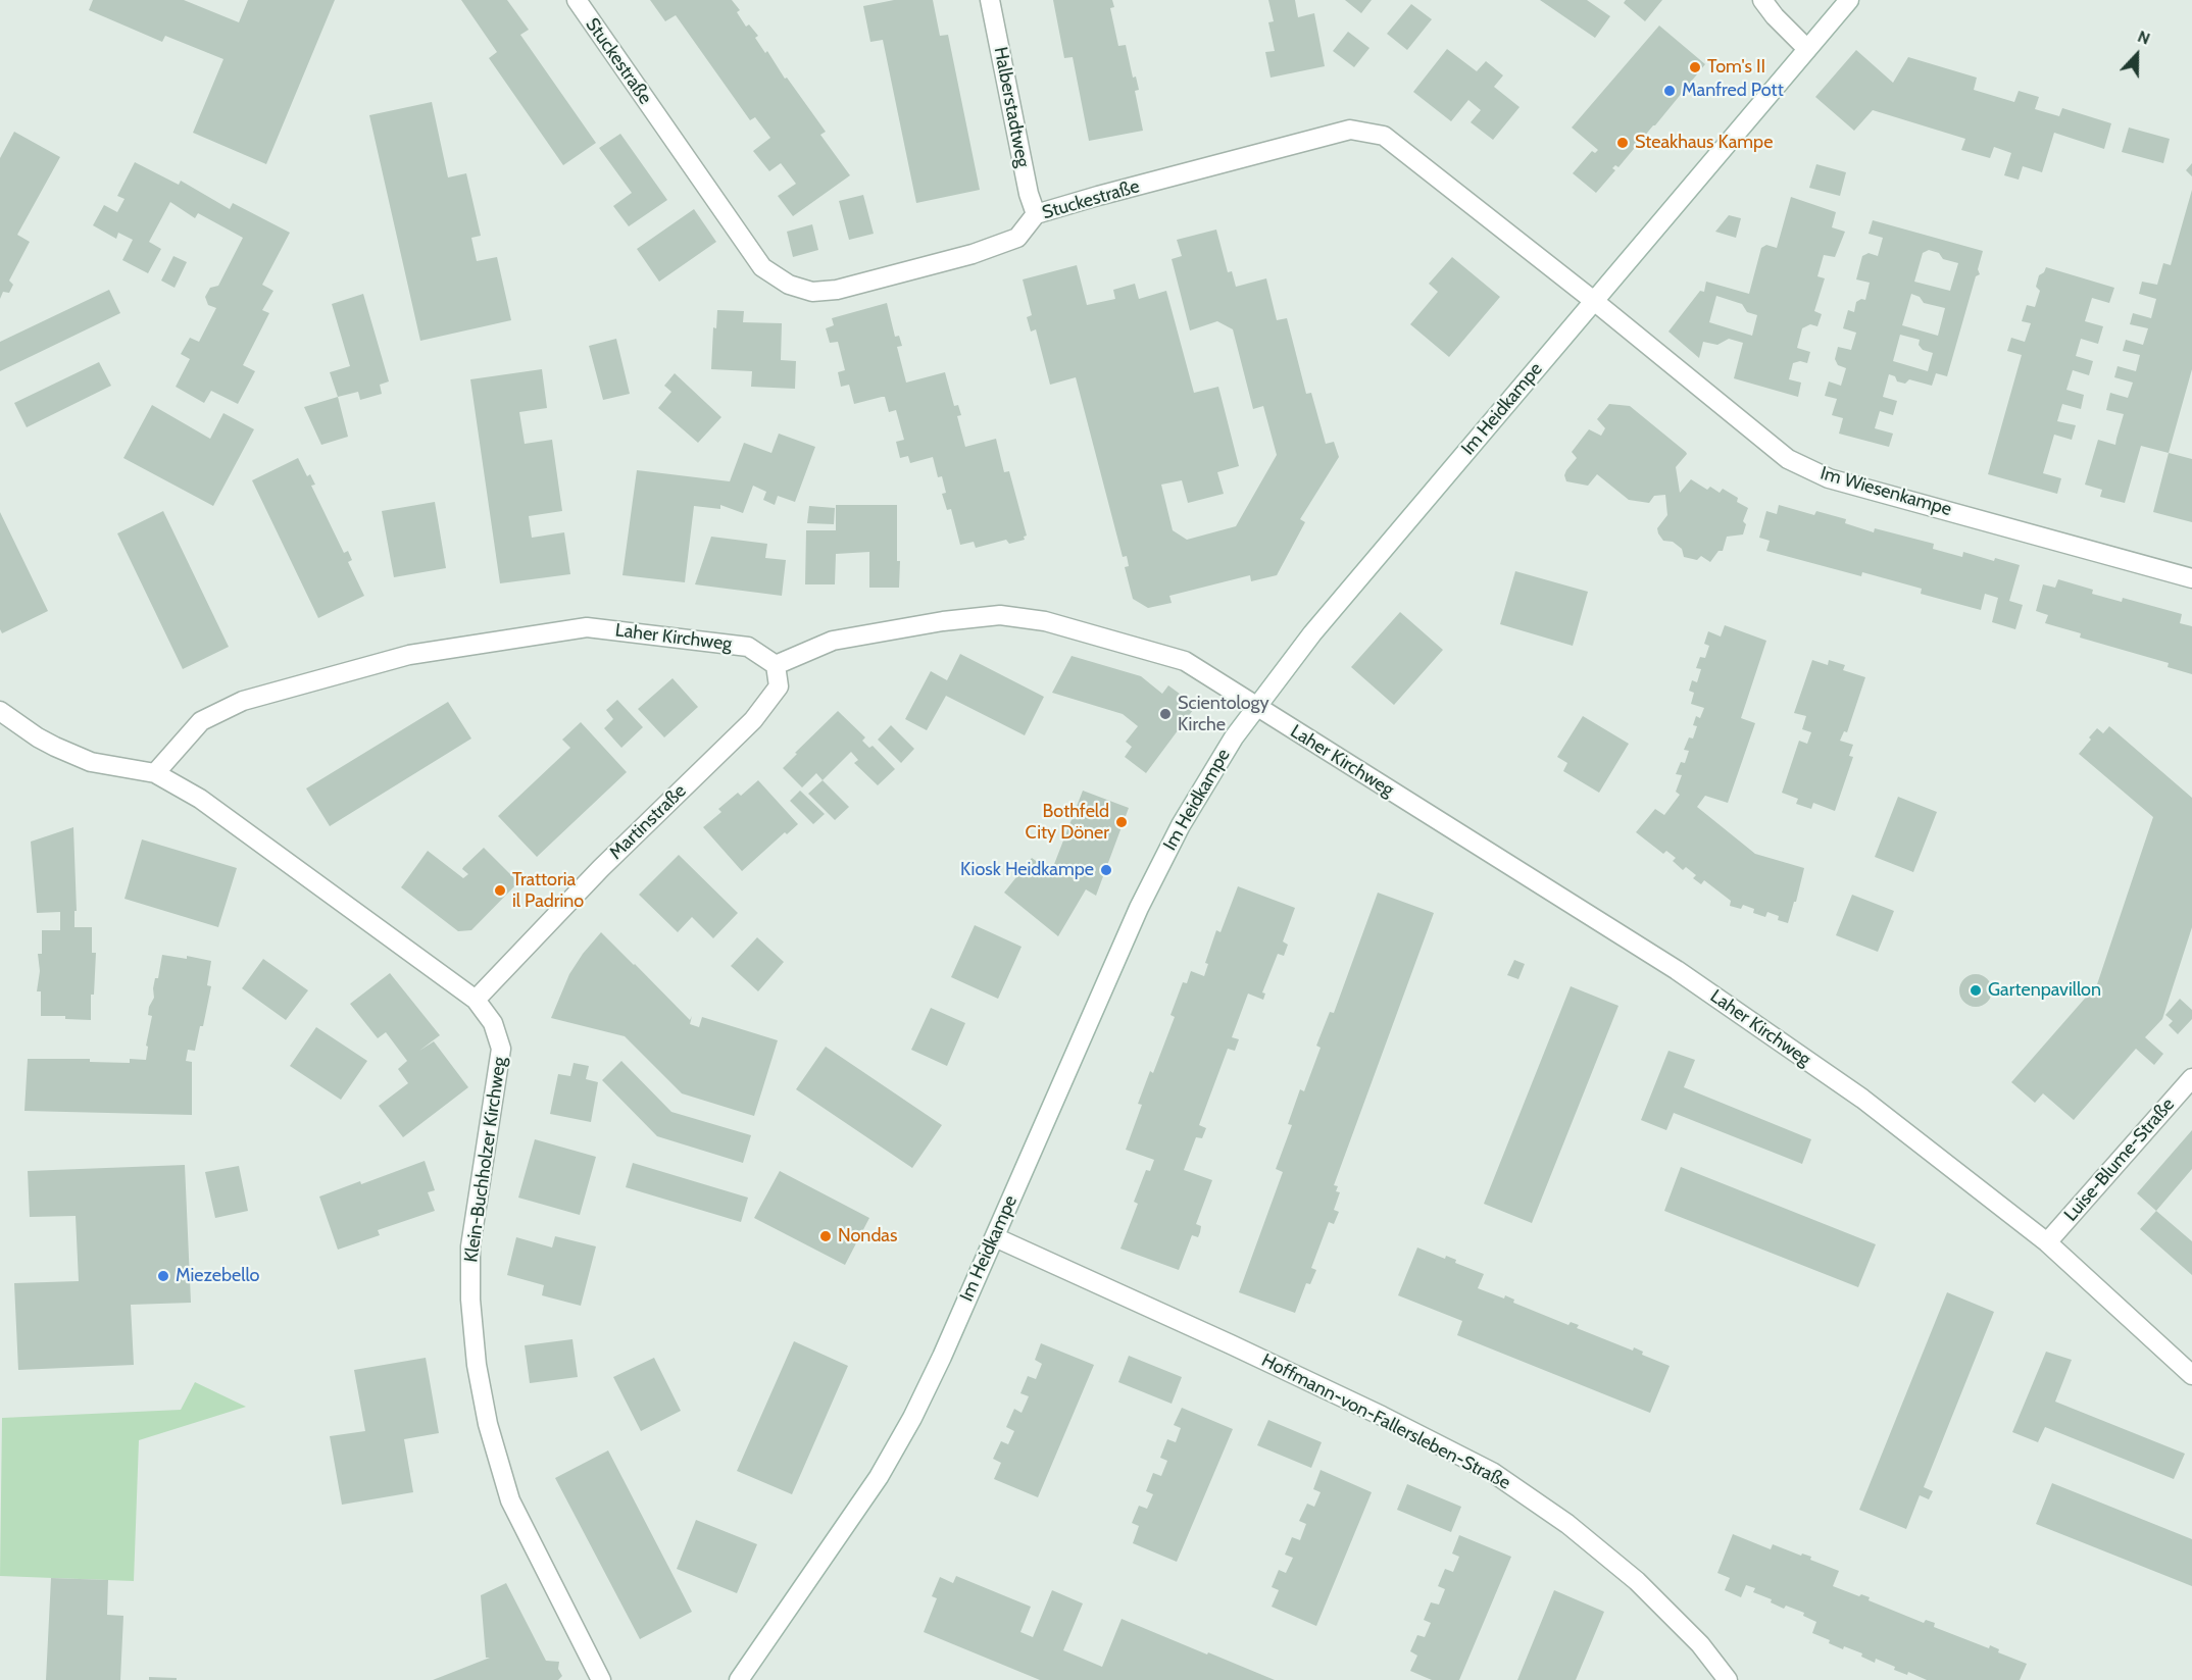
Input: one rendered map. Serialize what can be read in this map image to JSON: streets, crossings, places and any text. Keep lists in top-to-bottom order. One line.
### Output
{"streets":{"street":["Stuckestraße","Halberstadtweg","Im Heidkampe","Im Wiesenkampe","Laher Kirchweg","Martinstraße","Klein-Buchholzer Kirchweg","Luise-Blume-Straße","Hoffmann-von-Fallersleben-Straße"]},"crossings":[["Stuckestraße","Halberstadtweg"],["Stuckestraße","Im Heidkampe"],["Stuckestraße","Im Wiesenkampe"],["Im Heidkampe","Im Wiesenkampe"],["Im Heidkampe","Laher Kirchweg"],["Im Heidkampe","Hoffmann-von-Fallersleben-Straße"],["Laher Kirchweg","Martinstraße"],["Laher Kirchweg","Klein-Buchholzer Kirchweg"],["Laher Kirchweg","Luise-Blume-Straße"],["Martinstraße","Klein-Buchholzer Kirchweg"]],"places":["Tom's II","Manfred Pott","Steakhaus Kampe","Scientology Kirche","Bothfeld City Döner","Kiosk Heidkampe","Trattoria il Padrino","Gartenpavillon","Nondas","Miezebello"],"north":"top"}
